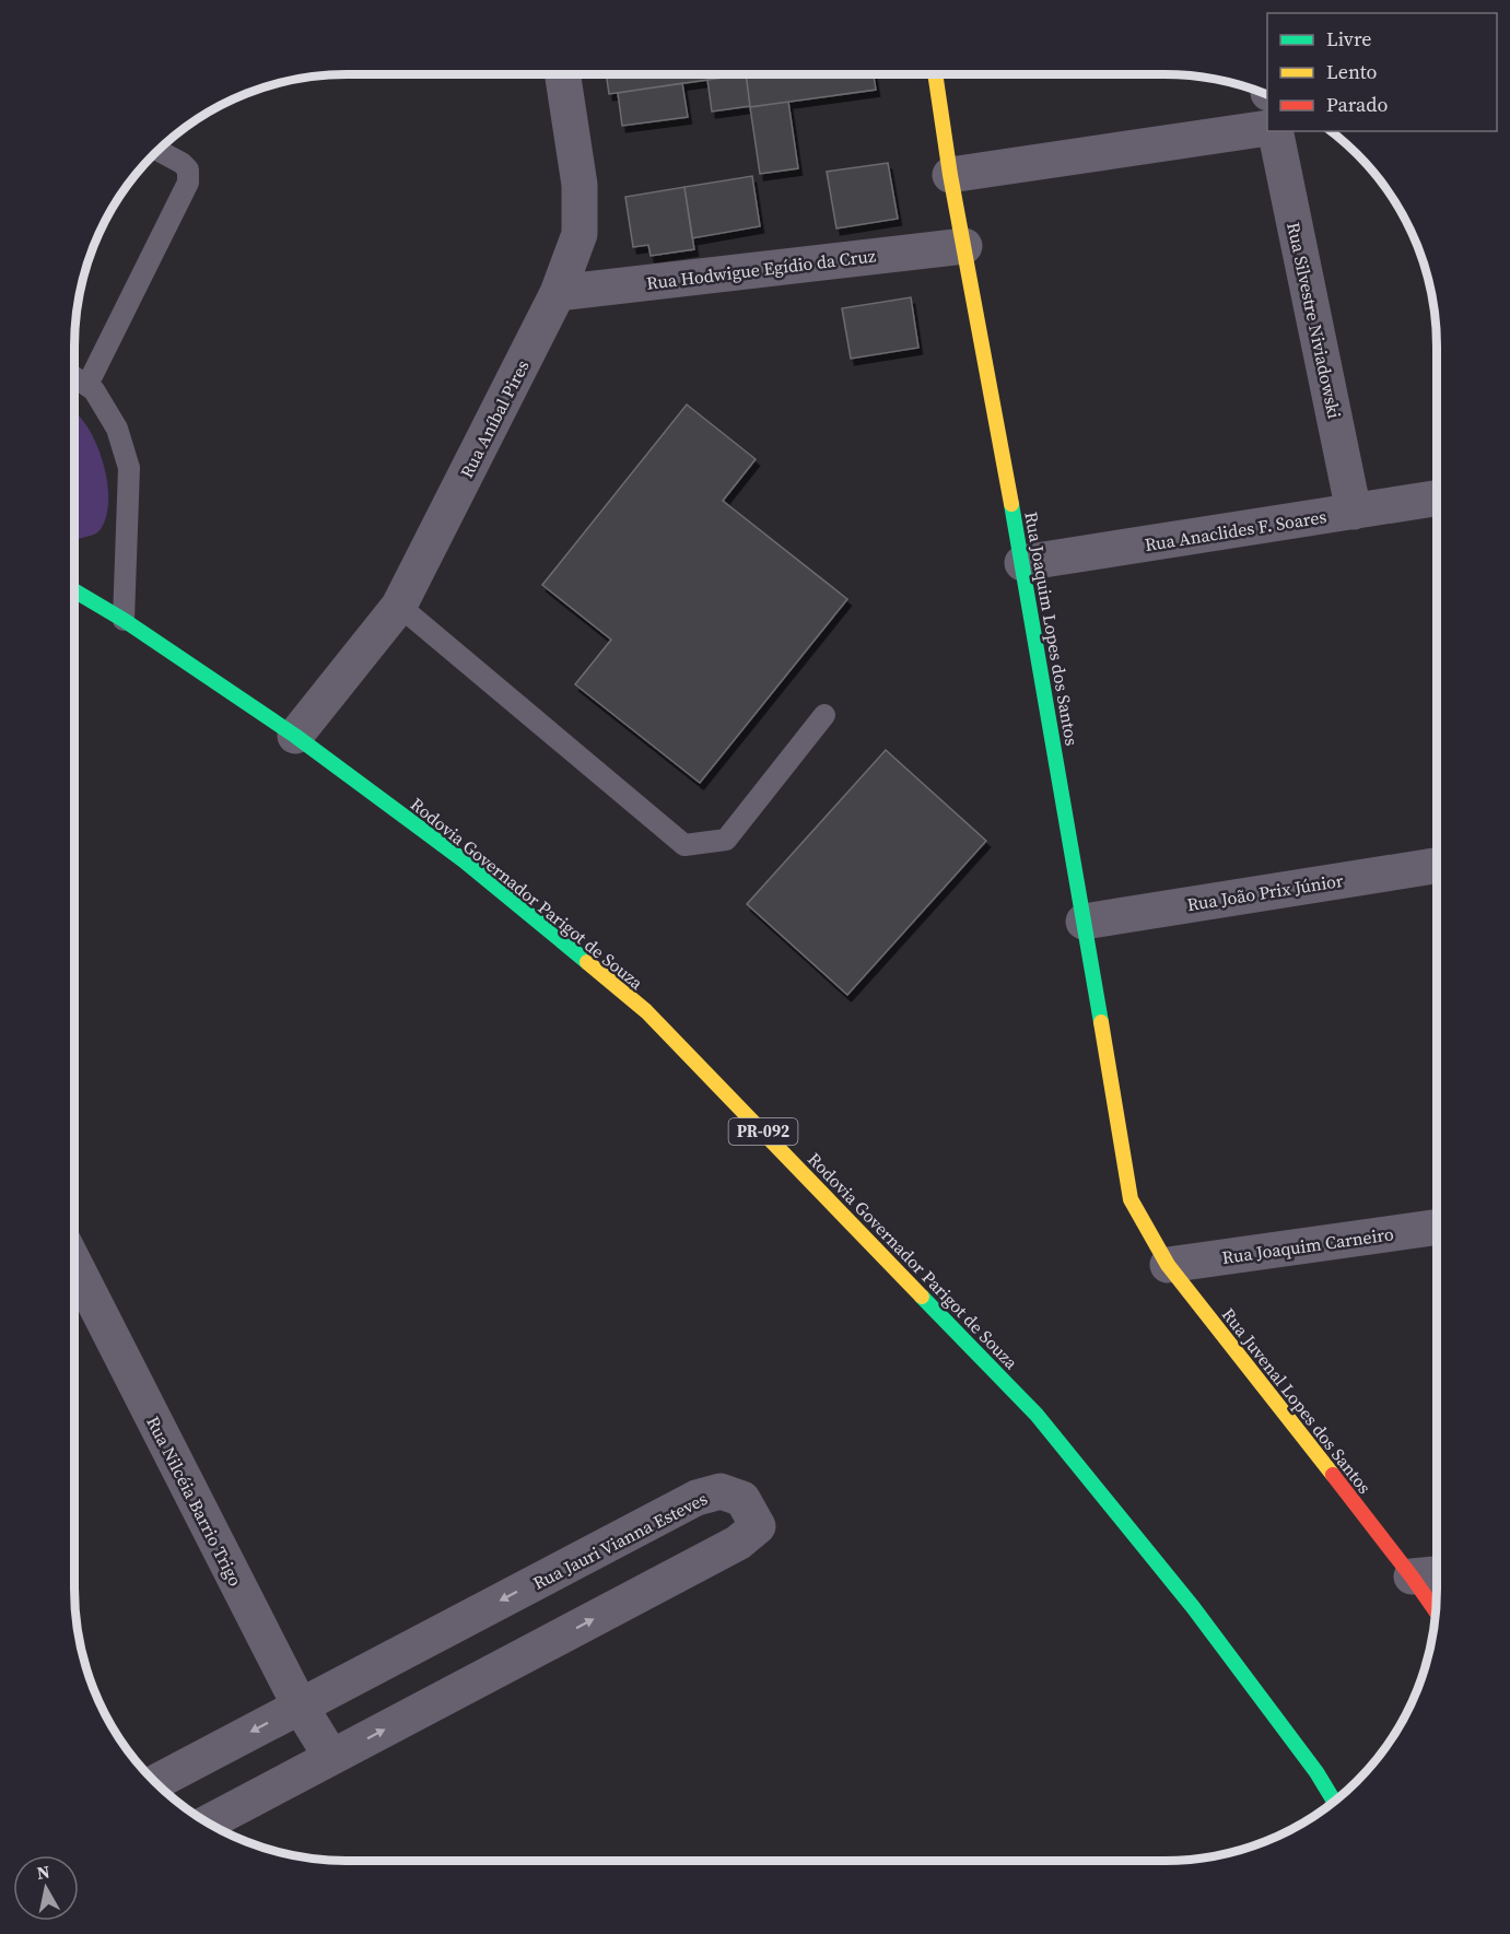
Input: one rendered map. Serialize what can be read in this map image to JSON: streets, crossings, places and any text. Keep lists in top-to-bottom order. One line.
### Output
{"streets":{"main road":["Rua Joaquim Lopes dos Santos","Rodovia Governador Parigot de Souza","PR-092","Rua Juvenal Lopes dos Santos"],"street":["Rua Hodwigue Egídio da Cruz","Rua Silvestre Niviadowski","Rua Aníbal Pires","Rua Anaclides F. Soares","Rua João Prix Júnior","Rua Joaquim Carneiro","Rua Nilcéia Barrio Trigo","Rua Jauri Vianna Esteves"]},"crossings":[["Rua Hodwigue Egídio da Cruz","Rua Aníbal Pires"],["Rua Hodwigue Egídio da Cruz","Rua Joaquim Lopes dos Santos"],["Rua Silvestre Niviadowski","Rua Anaclides F. Soares"],["Rua Aníbal Pires","Rodovia Governador Parigot de Souza"],["Rua Anaclides F. Soares","Rua Joaquim Lopes dos Santos"],["Rua Joaquim Lopes dos Santos","Rua João Prix Júnior"],["Rua Joaquim Lopes dos Santos","Rua Juvenal Lopes dos Santos"],["Rua Joaquim Carneiro","Rua Juvenal Lopes dos Santos"],["Rua Nilcéia Barrio Trigo","Rua Jauri Vianna Esteves"]],"legend":["Livre","Lento","Parado"],"north":"top"}
